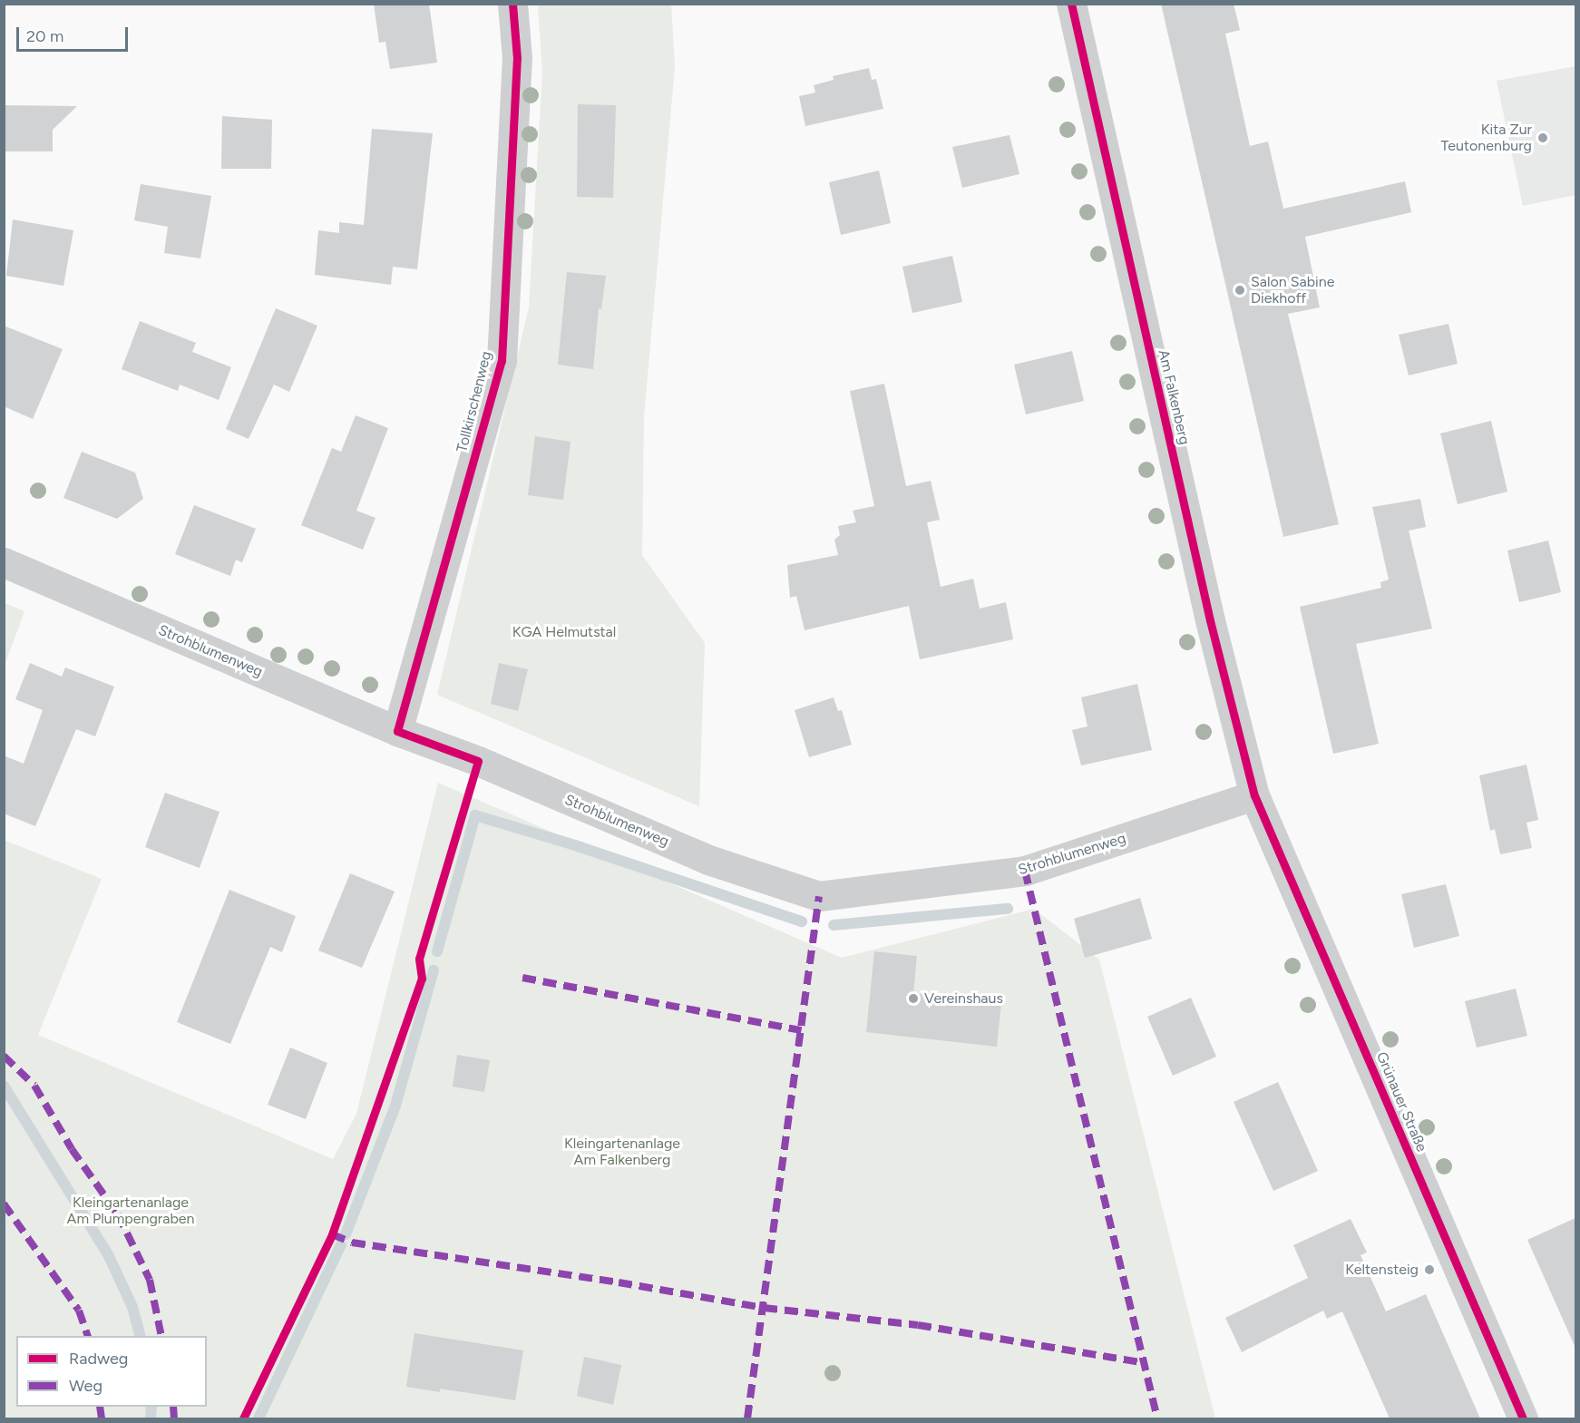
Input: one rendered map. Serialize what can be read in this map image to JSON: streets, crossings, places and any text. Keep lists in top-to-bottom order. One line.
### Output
{"streets":{"street":["Am Falkenberg","Tollkirschenweg","Strohblumenweg","Grünauer Straße"]},"crossings":[["Am Falkenberg","Strohblumenweg"],["Am Falkenberg","Grünauer Straße"],["Tollkirschenweg","Strohblumenweg"],["Strohblumenweg","Grünauer Straße"]],"parks":["KGA Helmutstal","Kleingartenanlage Am Falkenberg","Kleingartenanlage Am Plumpengraben"],"places":["Kita Zur Teutonenburg","Salon Sabine Diekhoff","Vereinshaus","Keltensteig"],"legend":["Radweg","Weg"],"scale_bar":"20 m"}
